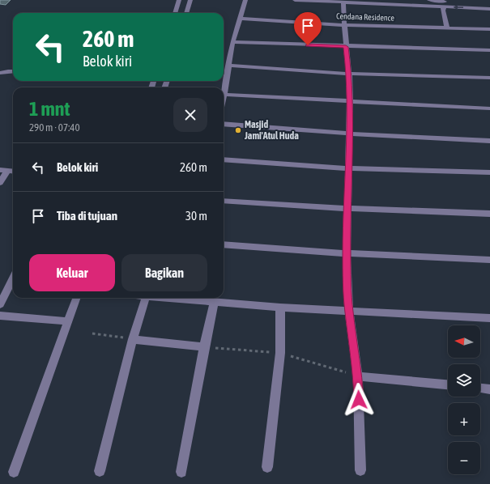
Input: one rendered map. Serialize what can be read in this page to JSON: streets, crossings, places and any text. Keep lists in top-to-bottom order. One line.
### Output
{"streets":{"street":["Cendana Residence"]},"places":["Masjid Jami'Atul Huda"],"north":"left","page":{"turn":["260 m","Belok kiri"],"heading":["1 mnt","290 m · 07:40"],"list":[{"name":"Belok kiri","value":"260 m"},{"name":"Tiba di tujuan","value":"30 m"}],"buttons":["Keluar","Bagikan"],"map_buttons":["+","−"]}}
